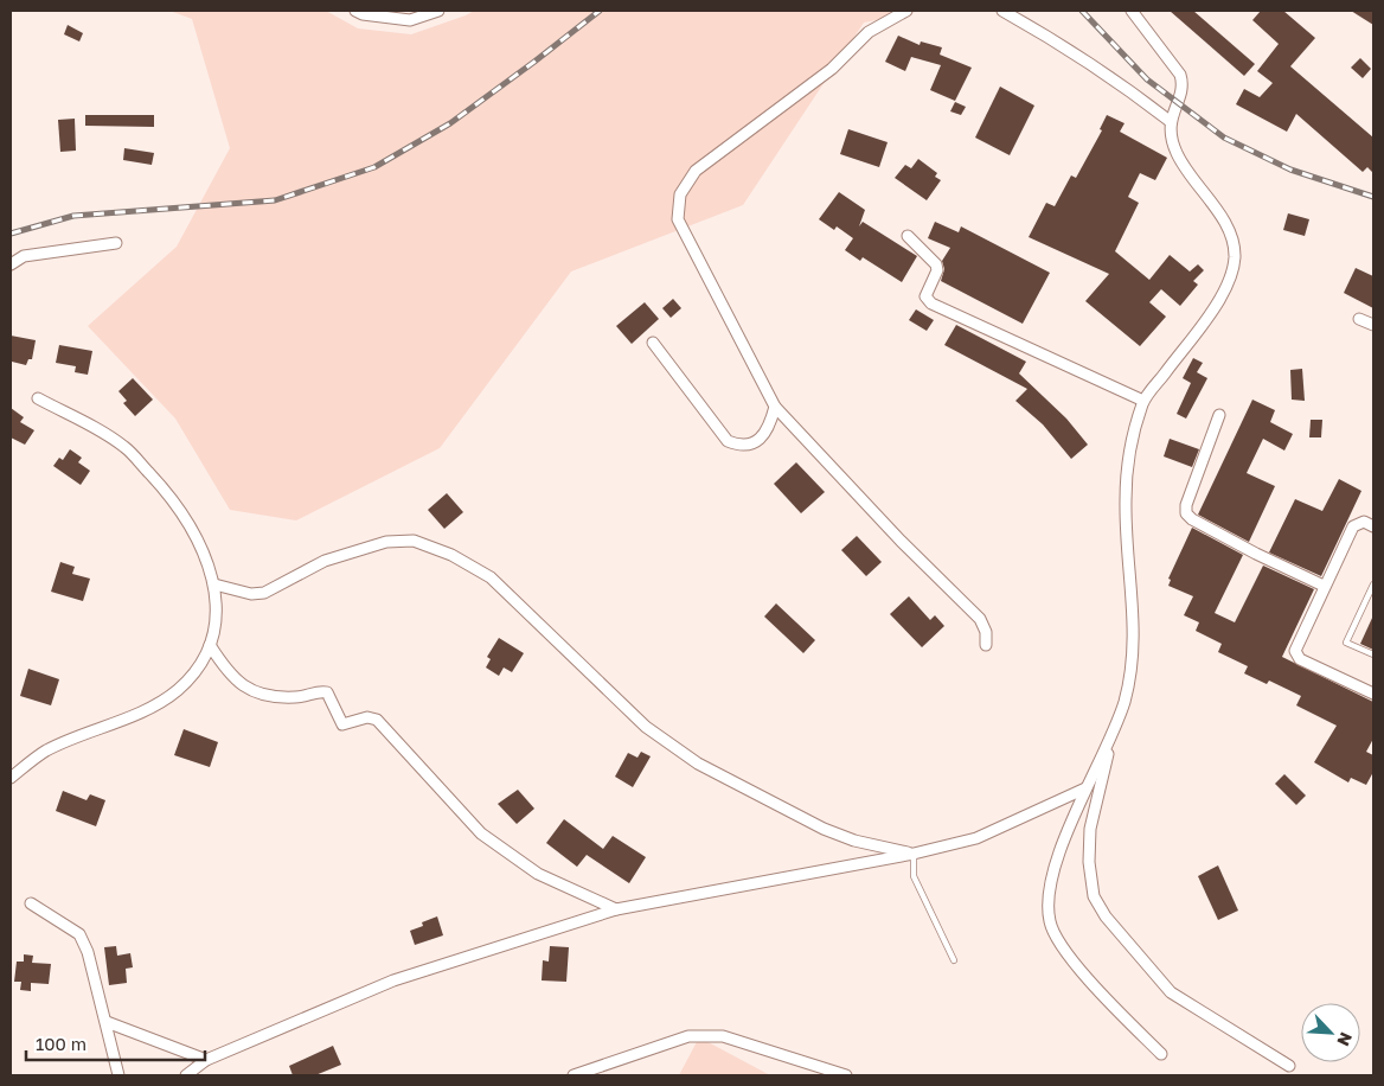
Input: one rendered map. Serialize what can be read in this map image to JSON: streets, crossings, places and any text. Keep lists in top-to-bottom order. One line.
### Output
{"scale_bar":"100 m","north":"bottom right"}
